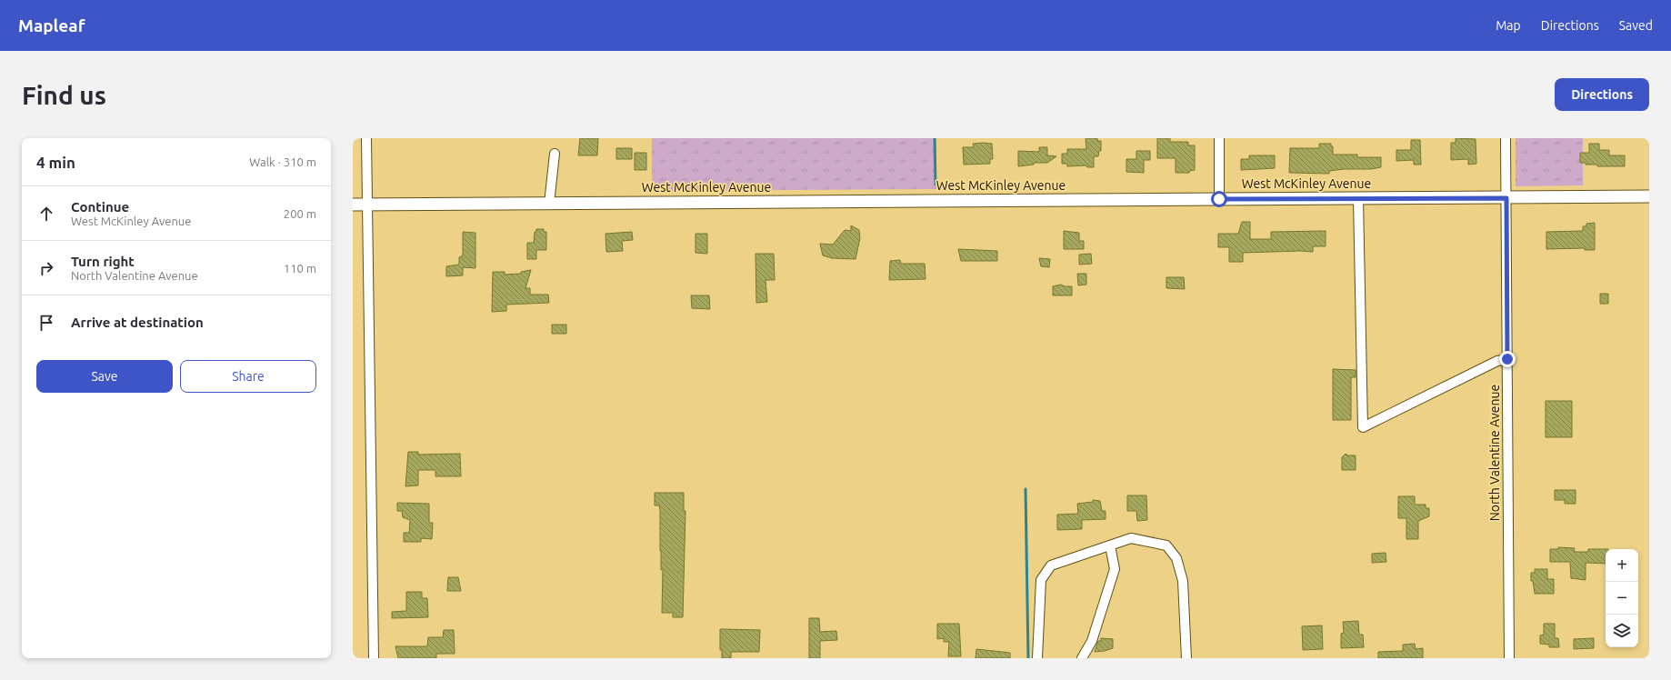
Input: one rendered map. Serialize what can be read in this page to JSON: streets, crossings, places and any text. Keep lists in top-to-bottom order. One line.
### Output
{"streets":{"main road":["West McKinley Avenue"],"street":["North Valentine Avenue"]},"crossings":[["West McKinley Avenue","North Valentine Avenue"]],"page":{"header":"Mapleaf","nav":["Map","Directions","Saved"],"buttons":["Directions",["Save","Share"]],"title":"Find us","heading":["4 min","Walk · 310 m"],"list":[["Continue","West McKinley Avenue","200 m"],["Turn right","North Valentine Avenue","110 m"],"Arrive at destination"],"map_buttons":["+","−"]}}
